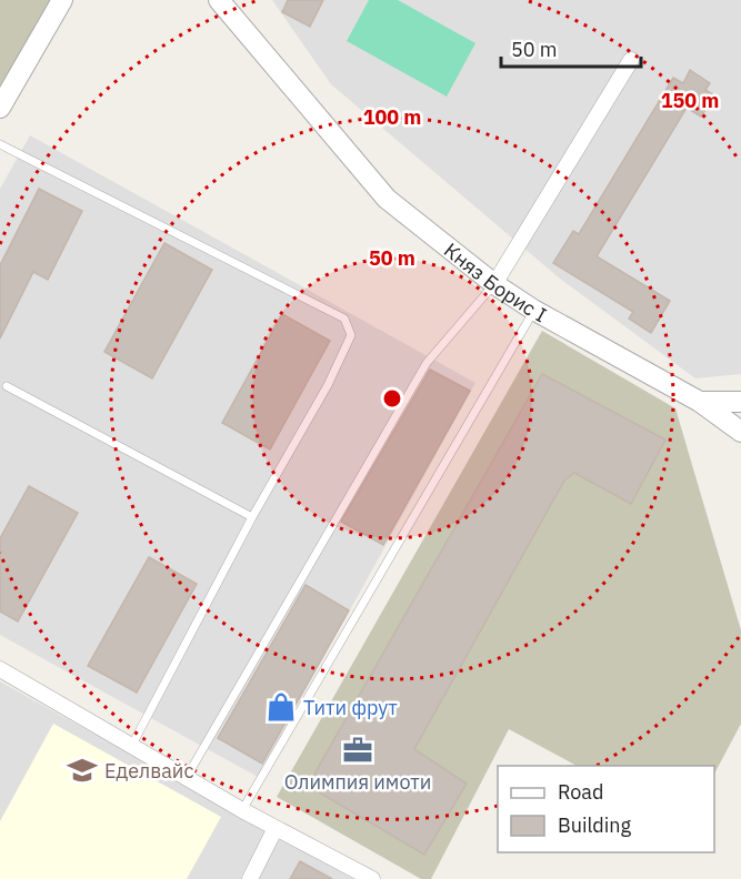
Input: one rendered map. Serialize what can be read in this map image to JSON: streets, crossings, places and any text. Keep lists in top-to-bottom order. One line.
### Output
{"streets":{"street":["Княз Борис I"]},"places":{"shop":["Тити фрут"],"office":["Олимпия имоти"],"school or university":["Еделвайс"]},"legend":["Road","Building"],"scale_bar":"50 m","rings":["150 m","100 m","50 m"]}
